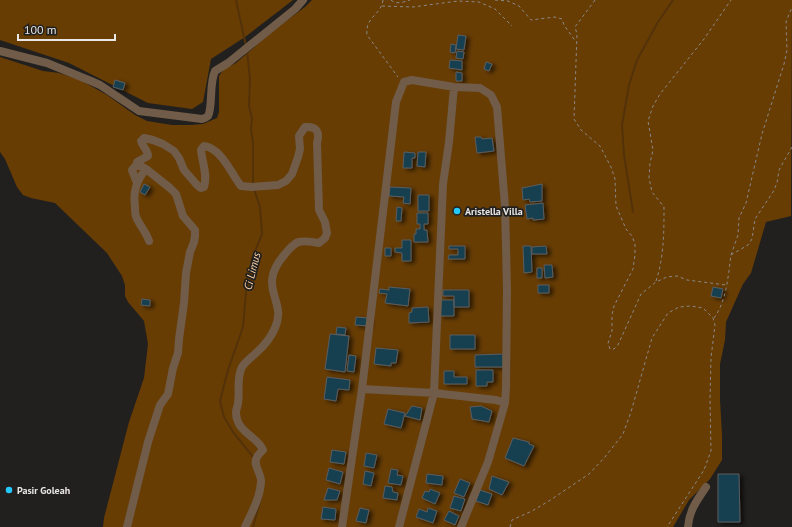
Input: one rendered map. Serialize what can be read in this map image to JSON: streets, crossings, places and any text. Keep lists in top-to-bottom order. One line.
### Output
{"water":["Ci Limus"],"places":["Aristella Villa","Pasir Goleah"],"scale_bar":"100 m"}
